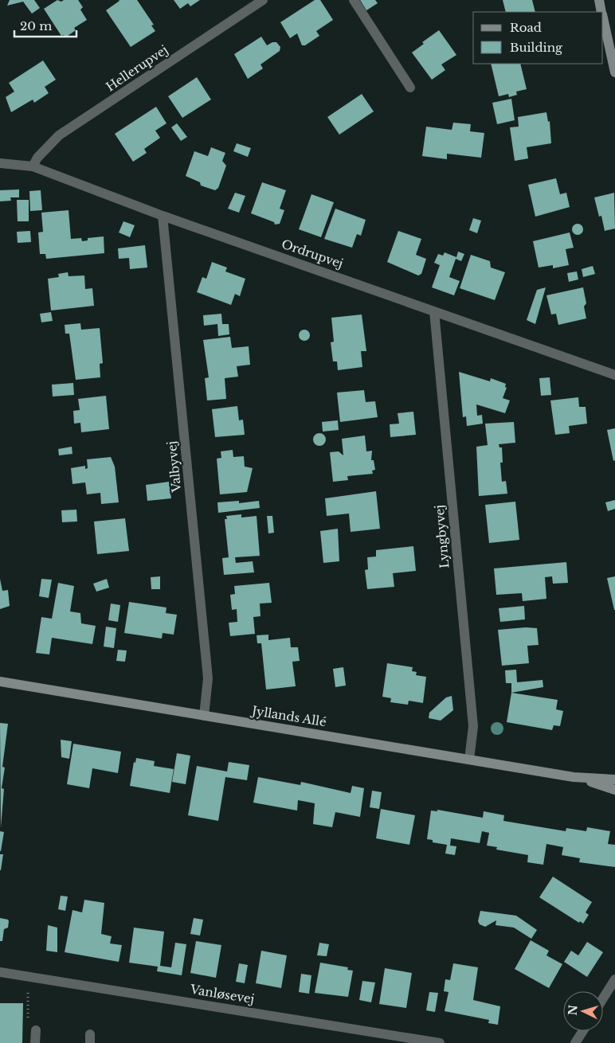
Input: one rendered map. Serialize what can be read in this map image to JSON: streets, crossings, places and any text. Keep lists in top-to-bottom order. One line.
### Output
{"streets":{"street":["Hellerupvej","Ordrupvej","Valbyvej","Lyngbyvej","Jyllands Allé","Vanløsevej"]},"crossings":[["Hellerupvej","Ordrupvej"],["Ordrupvej","Valbyvej"],["Ordrupvej","Lyngbyvej"],["Valbyvej","Jyllands Allé"],["Lyngbyvej","Jyllands Allé"]],"legend":["Road","Building"],"scale_bar":"20 m","north":"left"}
